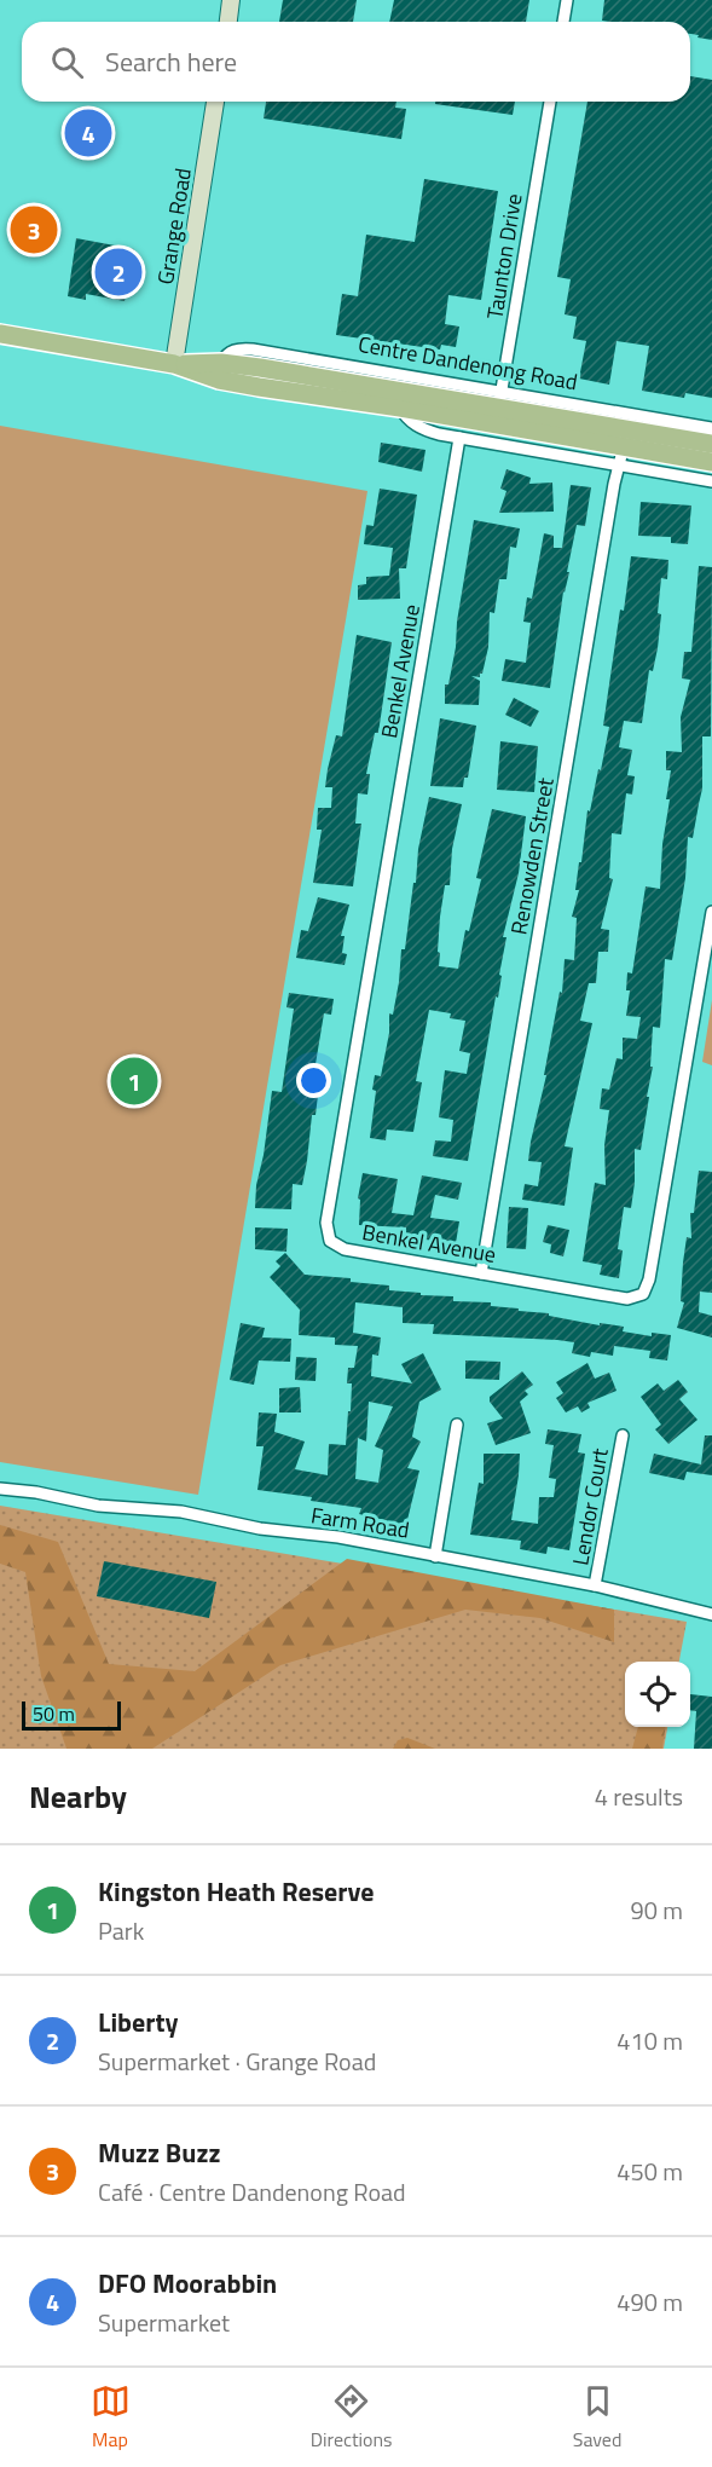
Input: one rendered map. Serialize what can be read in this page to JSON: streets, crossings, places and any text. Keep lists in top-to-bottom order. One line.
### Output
{"streets":{"main road":["Grange Road","Centre Dandenong Road"],"street":["Taunton Drive","Benkel Avenue","Renowden Street","Lendor Court","Farm Road"]},"crossings":[["Grange Road","Centre Dandenong Road"],["Taunton Drive","Centre Dandenong Road"],["Centre Dandenong Road","Renowden Street"],["Benkel Avenue","Renowden Street"],["Lendor Court","Farm Road"]],"scale_bar":"50 m","page":{"search":"Search here","pins":["4","3","2","1"],"scale":"50 m","heading":["Nearby","4 results"],"list":[{"mark":"1","name":"Kingston Heath Reserve","note":"Park","value":"90 m"},{"mark":"2","name":"Liberty","note":"Supermarket · Grange Road","value":"410 m"},{"mark":"3","name":"Muzz Buzz","note":"Café · Centre Dandenong Road","value":"450 m"},{"mark":"4","name":"DFO Moorabbin","note":"Supermarket","value":"490 m"}],"nav":["Map","Directions","Saved"]}}
